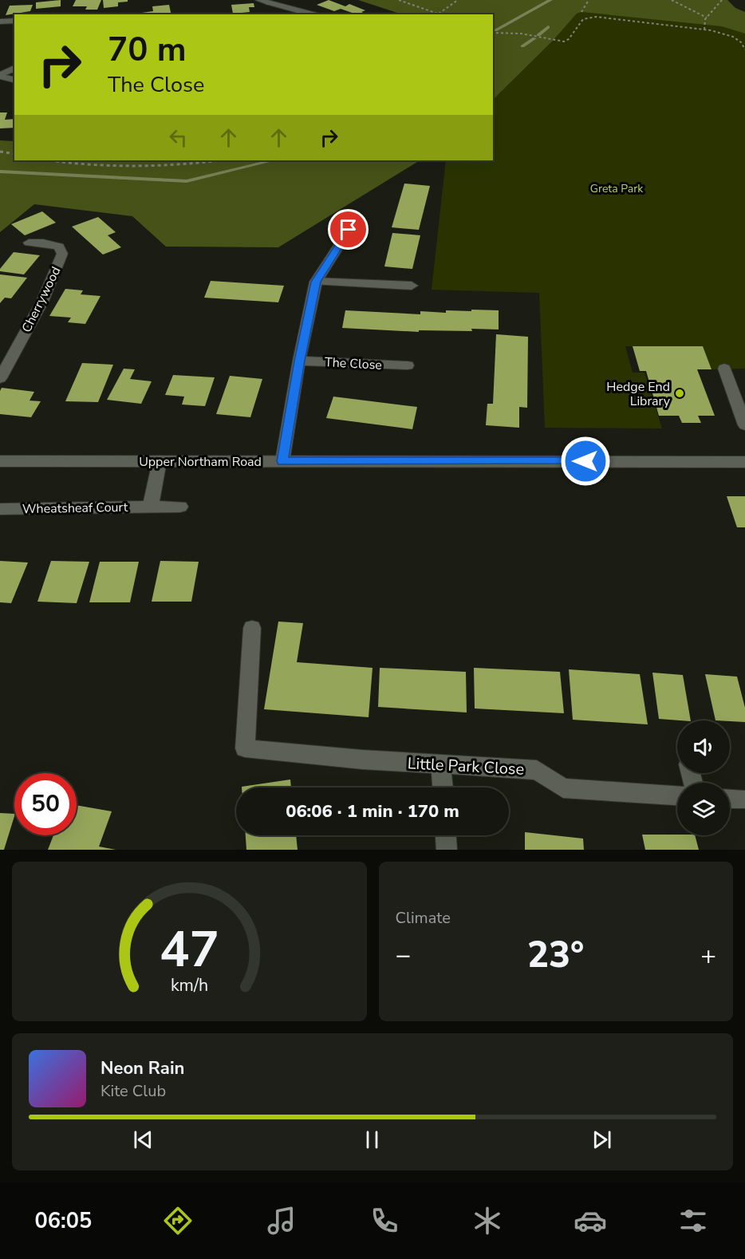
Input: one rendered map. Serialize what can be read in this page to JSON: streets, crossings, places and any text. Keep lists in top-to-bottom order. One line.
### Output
{"streets":{"street":["Cherrywood","The Close","Upper Northam Road","Wheatsheaf Court","Little Park Close"]},"parks":["Greta Park"],"places":["Hedge End Library"],"page":{"turn":["70 m","The Close"],"limit":"50","trip":"06:06 · 1 min · 170 m","tile":"Climate","heat":["−","23°","+"],"song":["Neon Rain","Kite Club"],"tabs":"06:05","gauge":["47","km/h"]}}
